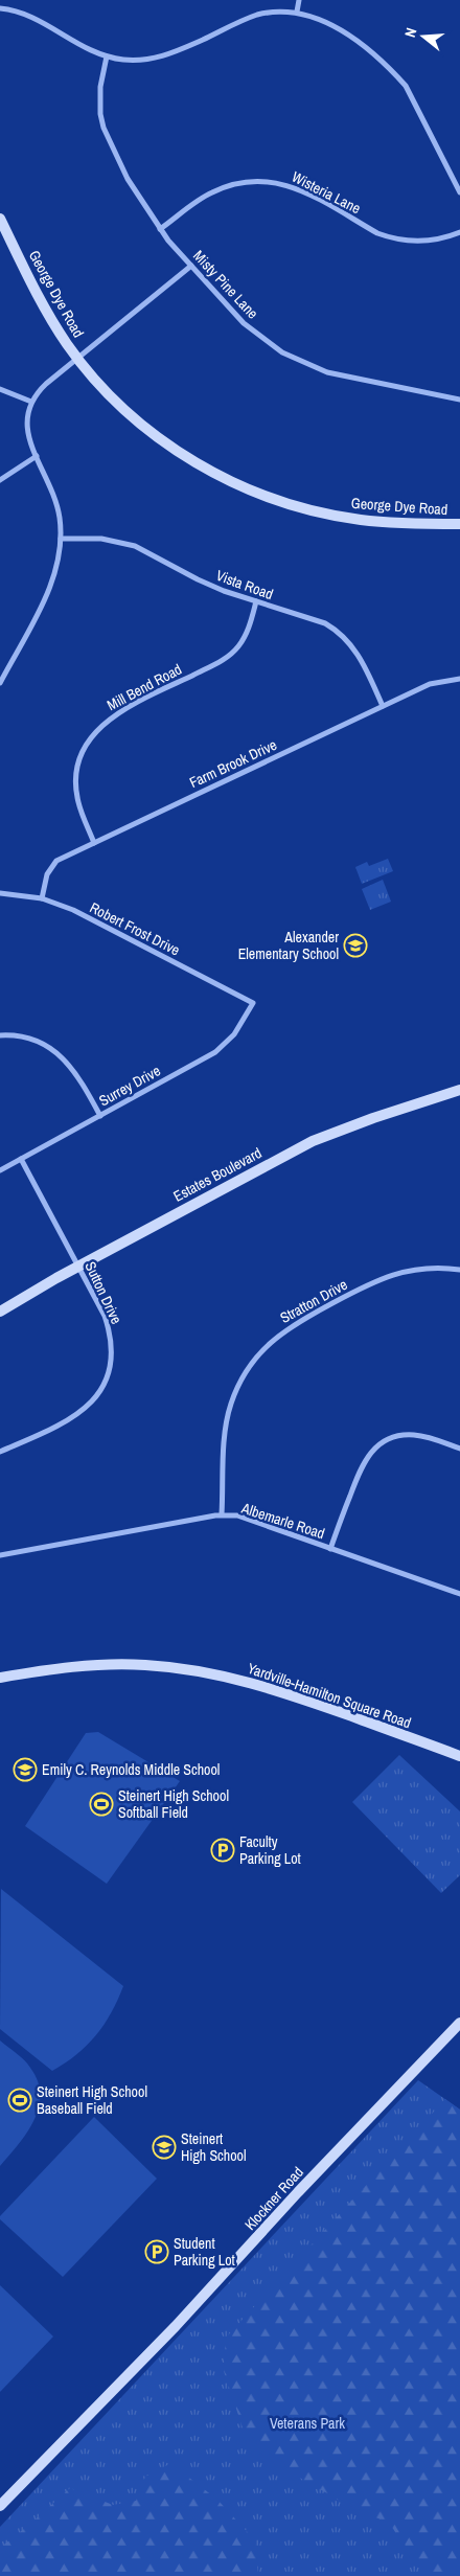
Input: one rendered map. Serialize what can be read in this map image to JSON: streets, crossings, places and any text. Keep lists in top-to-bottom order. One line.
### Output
{"streets":{"street":["Wisteria Lane","Misty Pine Lane","George Dye Road","Vista Road","Mill Bend Road","Farm Brook Drive","Robert Frost Drive","Surrey Drive","Estates Boulevard","Sutton Drive","Stratton Drive","Albemarle Road","Yardville-Hamilton Square Road","Klockner Road"]},"crossings":[["Wisteria Lane","Misty Pine Lane"],["Vista Road","Mill Bend Road"],["Vista Road","Farm Brook Drive"],["Mill Bend Road","Farm Brook Drive"],["Farm Brook Drive","Robert Frost Drive"],["Robert Frost Drive","Surrey Drive"],["Surrey Drive","Sutton Drive"],["Estates Boulevard","Sutton Drive"],["Stratton Drive","Albemarle Road"]],"parks":["Veterans Park"],"places":{"school or university":["Alexander Elementary School","Emily C. Reynolds Middle School","Steinert High School"],"sports":["Steinert High School Softball Field","Steinert High School Baseball Field"],"parking":["Faculty Parking Lot","Student Parking Lot"]},"north":"left"}
